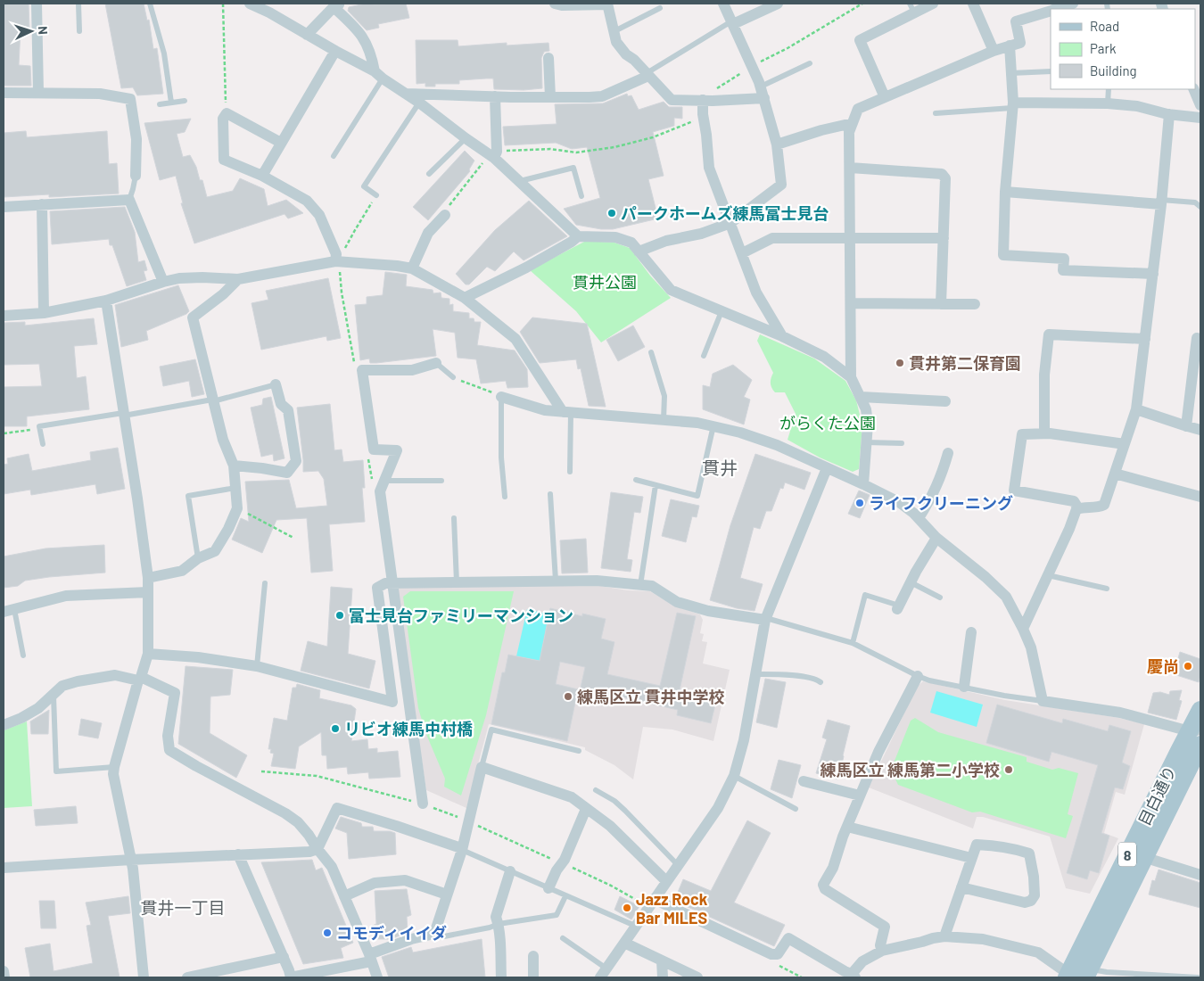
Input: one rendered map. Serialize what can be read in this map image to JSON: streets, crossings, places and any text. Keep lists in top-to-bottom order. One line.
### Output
{"streets":{"main road":["目白通り","8"]},"districts":["貫井","貫井一丁目"],"parks":["貫井公園","がらくた公園"],"places":["パークホームズ練馬富士見台","貫井第二保育園","ライフクリーニング","富士見台ファミリーマンション","慶尚","練馬区立 貫井中学校","リビオ練馬中村橋","練馬区立 練馬第二小学校","Jazz Rock Bar MILES","コモディイイダ"],"legend":["Road","Park","Building"],"north":"right"}
